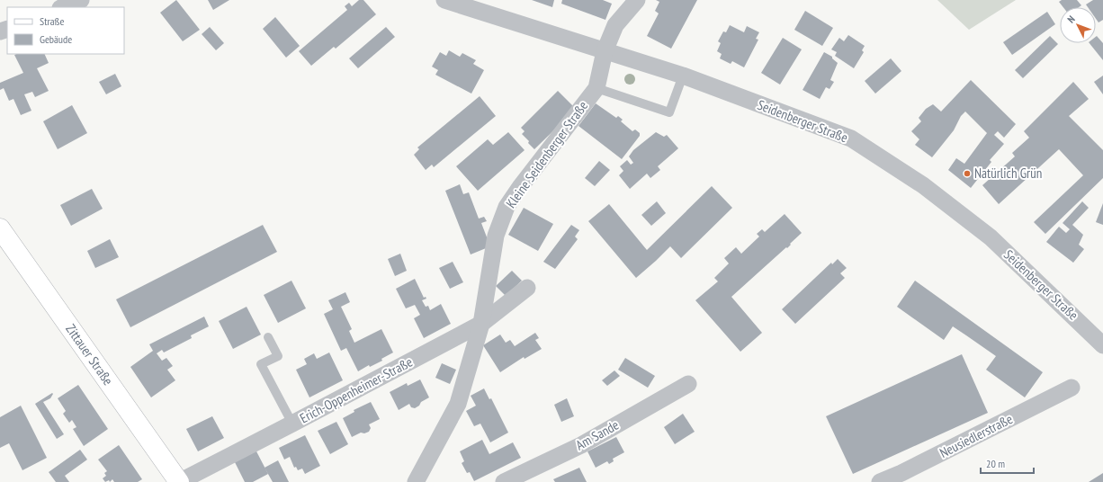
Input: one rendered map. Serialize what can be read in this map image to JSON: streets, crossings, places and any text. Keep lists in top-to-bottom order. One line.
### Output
{"streets":{"main road":["Zittauer Straße"],"street":["Seidenberger Straße","Kleine Seidenberger Straße","Erich-Oppenheimer-Straße","Am Sande","Neusiedlerstraße"]},"crossings":[["Seidenberger Straße","Kleine Seidenberger Straße"],["Kleine Seidenberger Straße","Erich-Oppenheimer-Straße"],["Zittauer Straße","Erich-Oppenheimer-Straße"]],"places":["Natürlich Grün"],"legend":["Straße","Gebäude"],"scale_bar":"20 m","north":"top left"}
